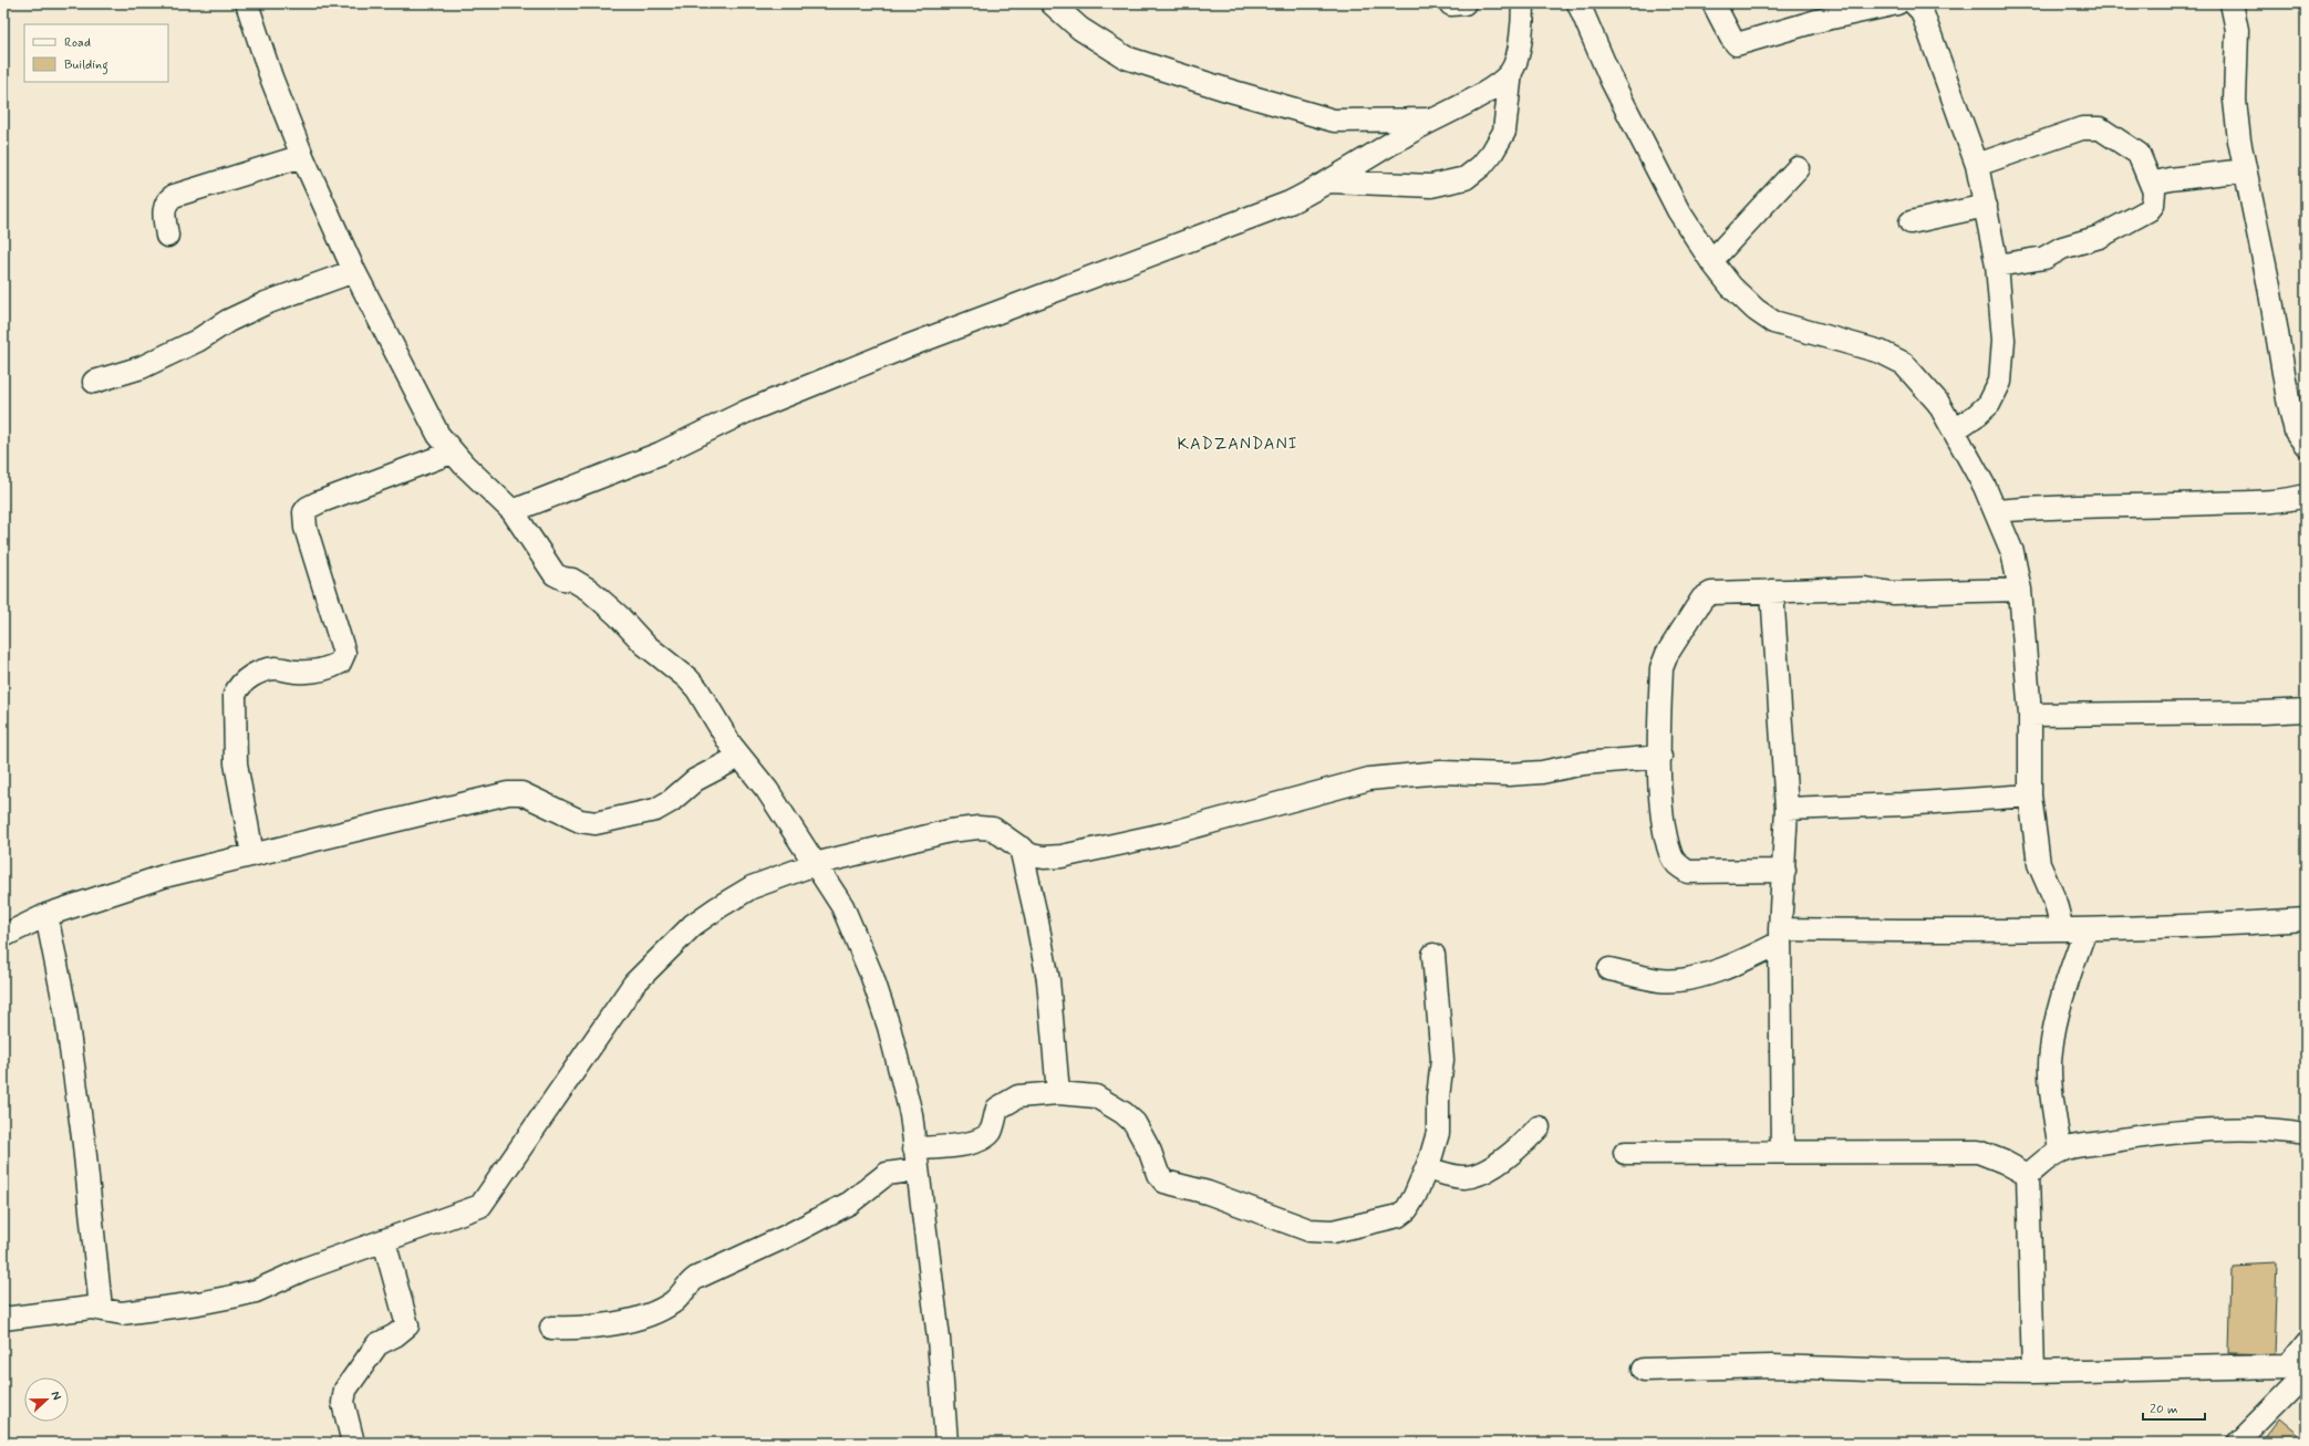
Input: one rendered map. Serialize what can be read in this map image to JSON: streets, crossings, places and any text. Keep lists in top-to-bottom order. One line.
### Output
{"districts":["KADZANDANI"],"legend":["Road","Building"],"scale_bar":"20 m","north":"right"}
